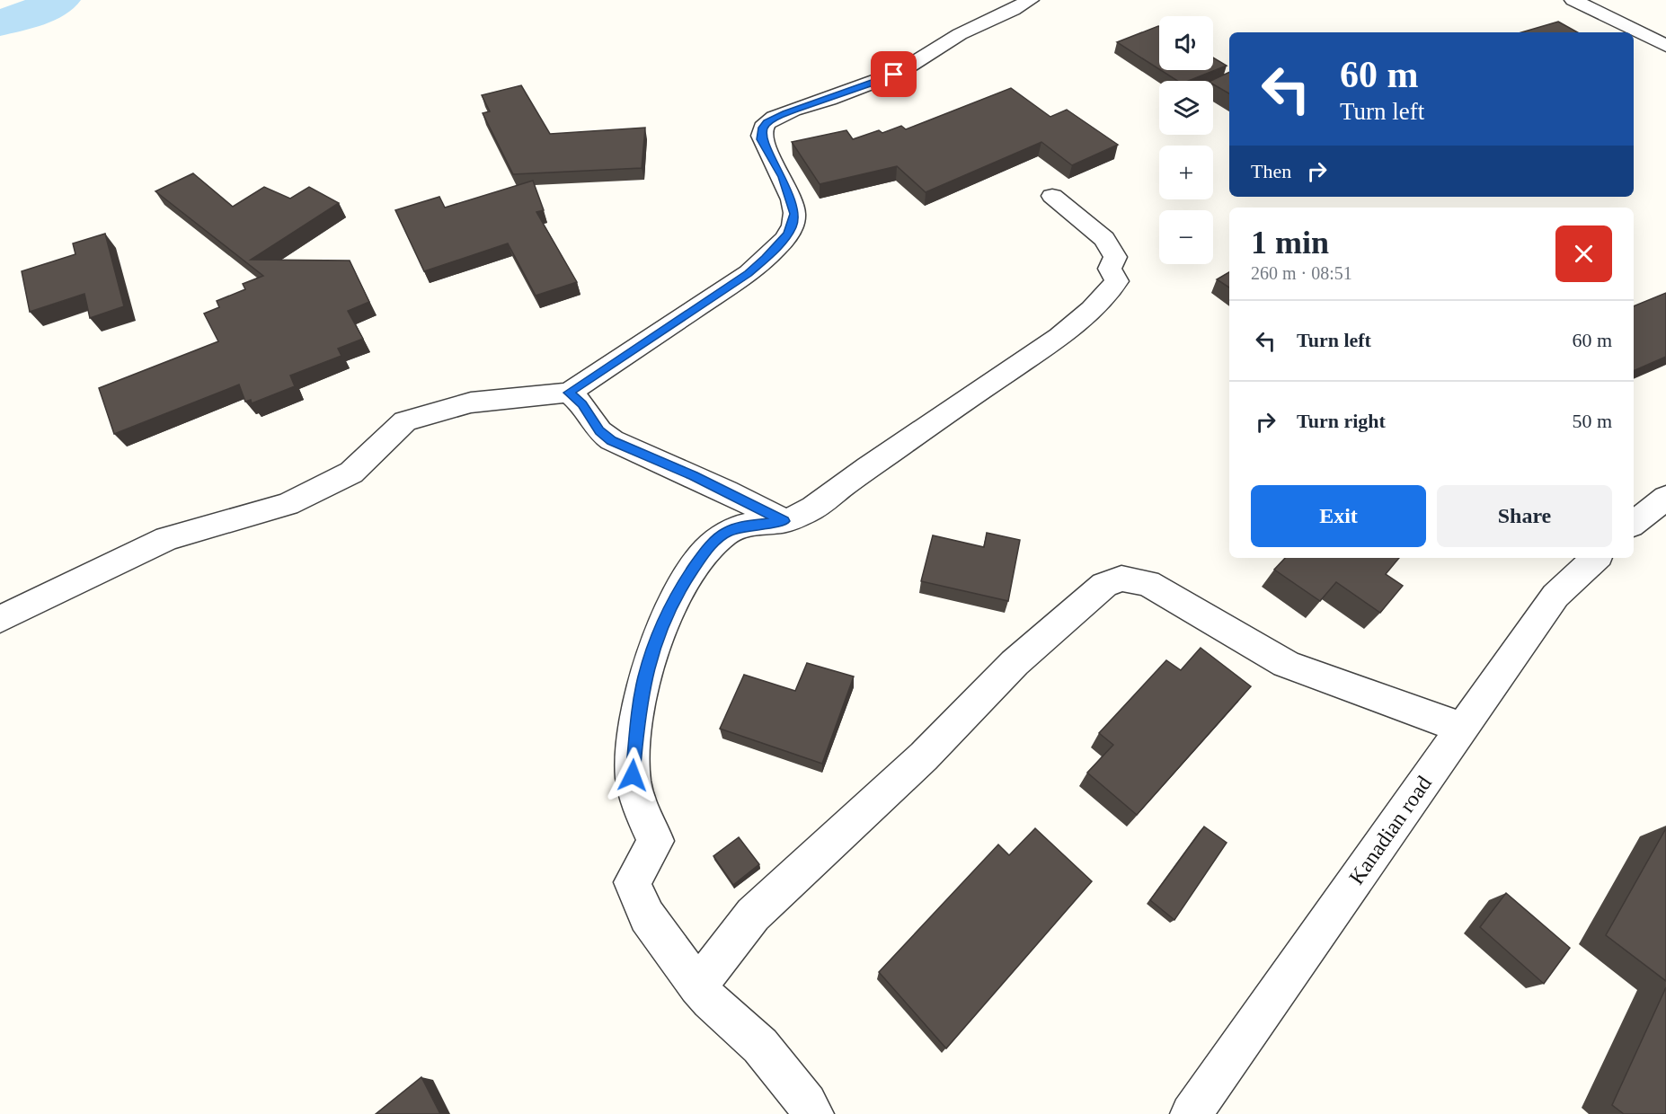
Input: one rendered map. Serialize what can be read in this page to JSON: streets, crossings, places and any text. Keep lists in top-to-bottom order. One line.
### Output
{"streets":{"street":["Kanadian road"]},"page":{"map_buttons":["+","−"],"turn":["60 m","Turn left"],"then":"Then","heading":["1 min","260 m · 08:51"],"list":[{"name":"Turn left","value":"60 m"},{"name":"Turn right","value":"50 m"}],"buttons":["Exit","Share"]}}
